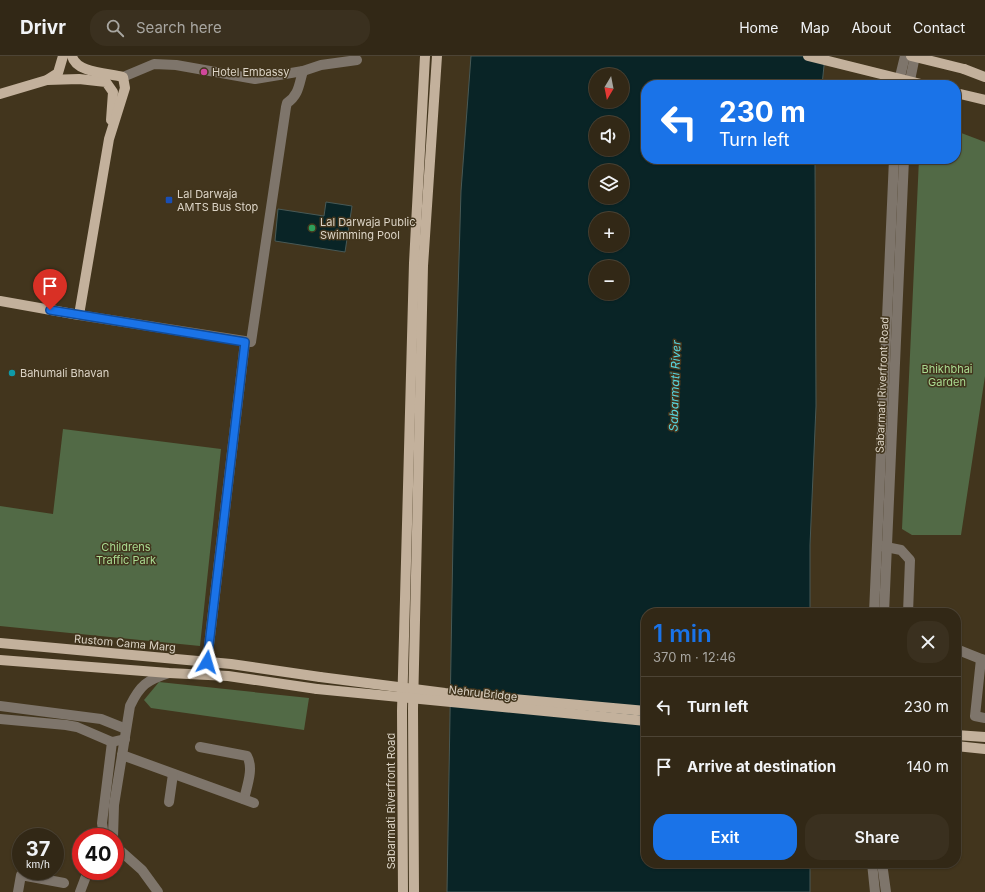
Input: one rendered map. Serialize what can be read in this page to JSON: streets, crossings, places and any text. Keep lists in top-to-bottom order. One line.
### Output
{"streets":{"main road":["Sabarmati Riverfront Road","Rustom Cama Marg","Nehru Bridge"]},"crossings":[["Rustom Cama Marg","Nehru Bridge"]],"water":["Sabarmati River"],"parks":["Bhikhbhai Garden","Childrens Traffic Park"],"places":{"other":["Hotel Embassy","Lal Darwaja Public Swimming Pool","Bahumali Bhavan"],"transit":["Lal Darwaja AMTS Bus Stop"]},"north":"bottom","page":{"header":"Drivr","search":"Search here","nav":["Home","Map","About","Contact"],"map_buttons":["+","−"],"turn":["230 m","Turn left"],"heading":["1 min","370 m · 12:46"],"list":[{"name":"Turn left","value":"230 m"},{"name":"Arrive at destination","value":"140 m"}],"buttons":["Exit","Share"],"speed":"37 km/h","limit":"40"}}
